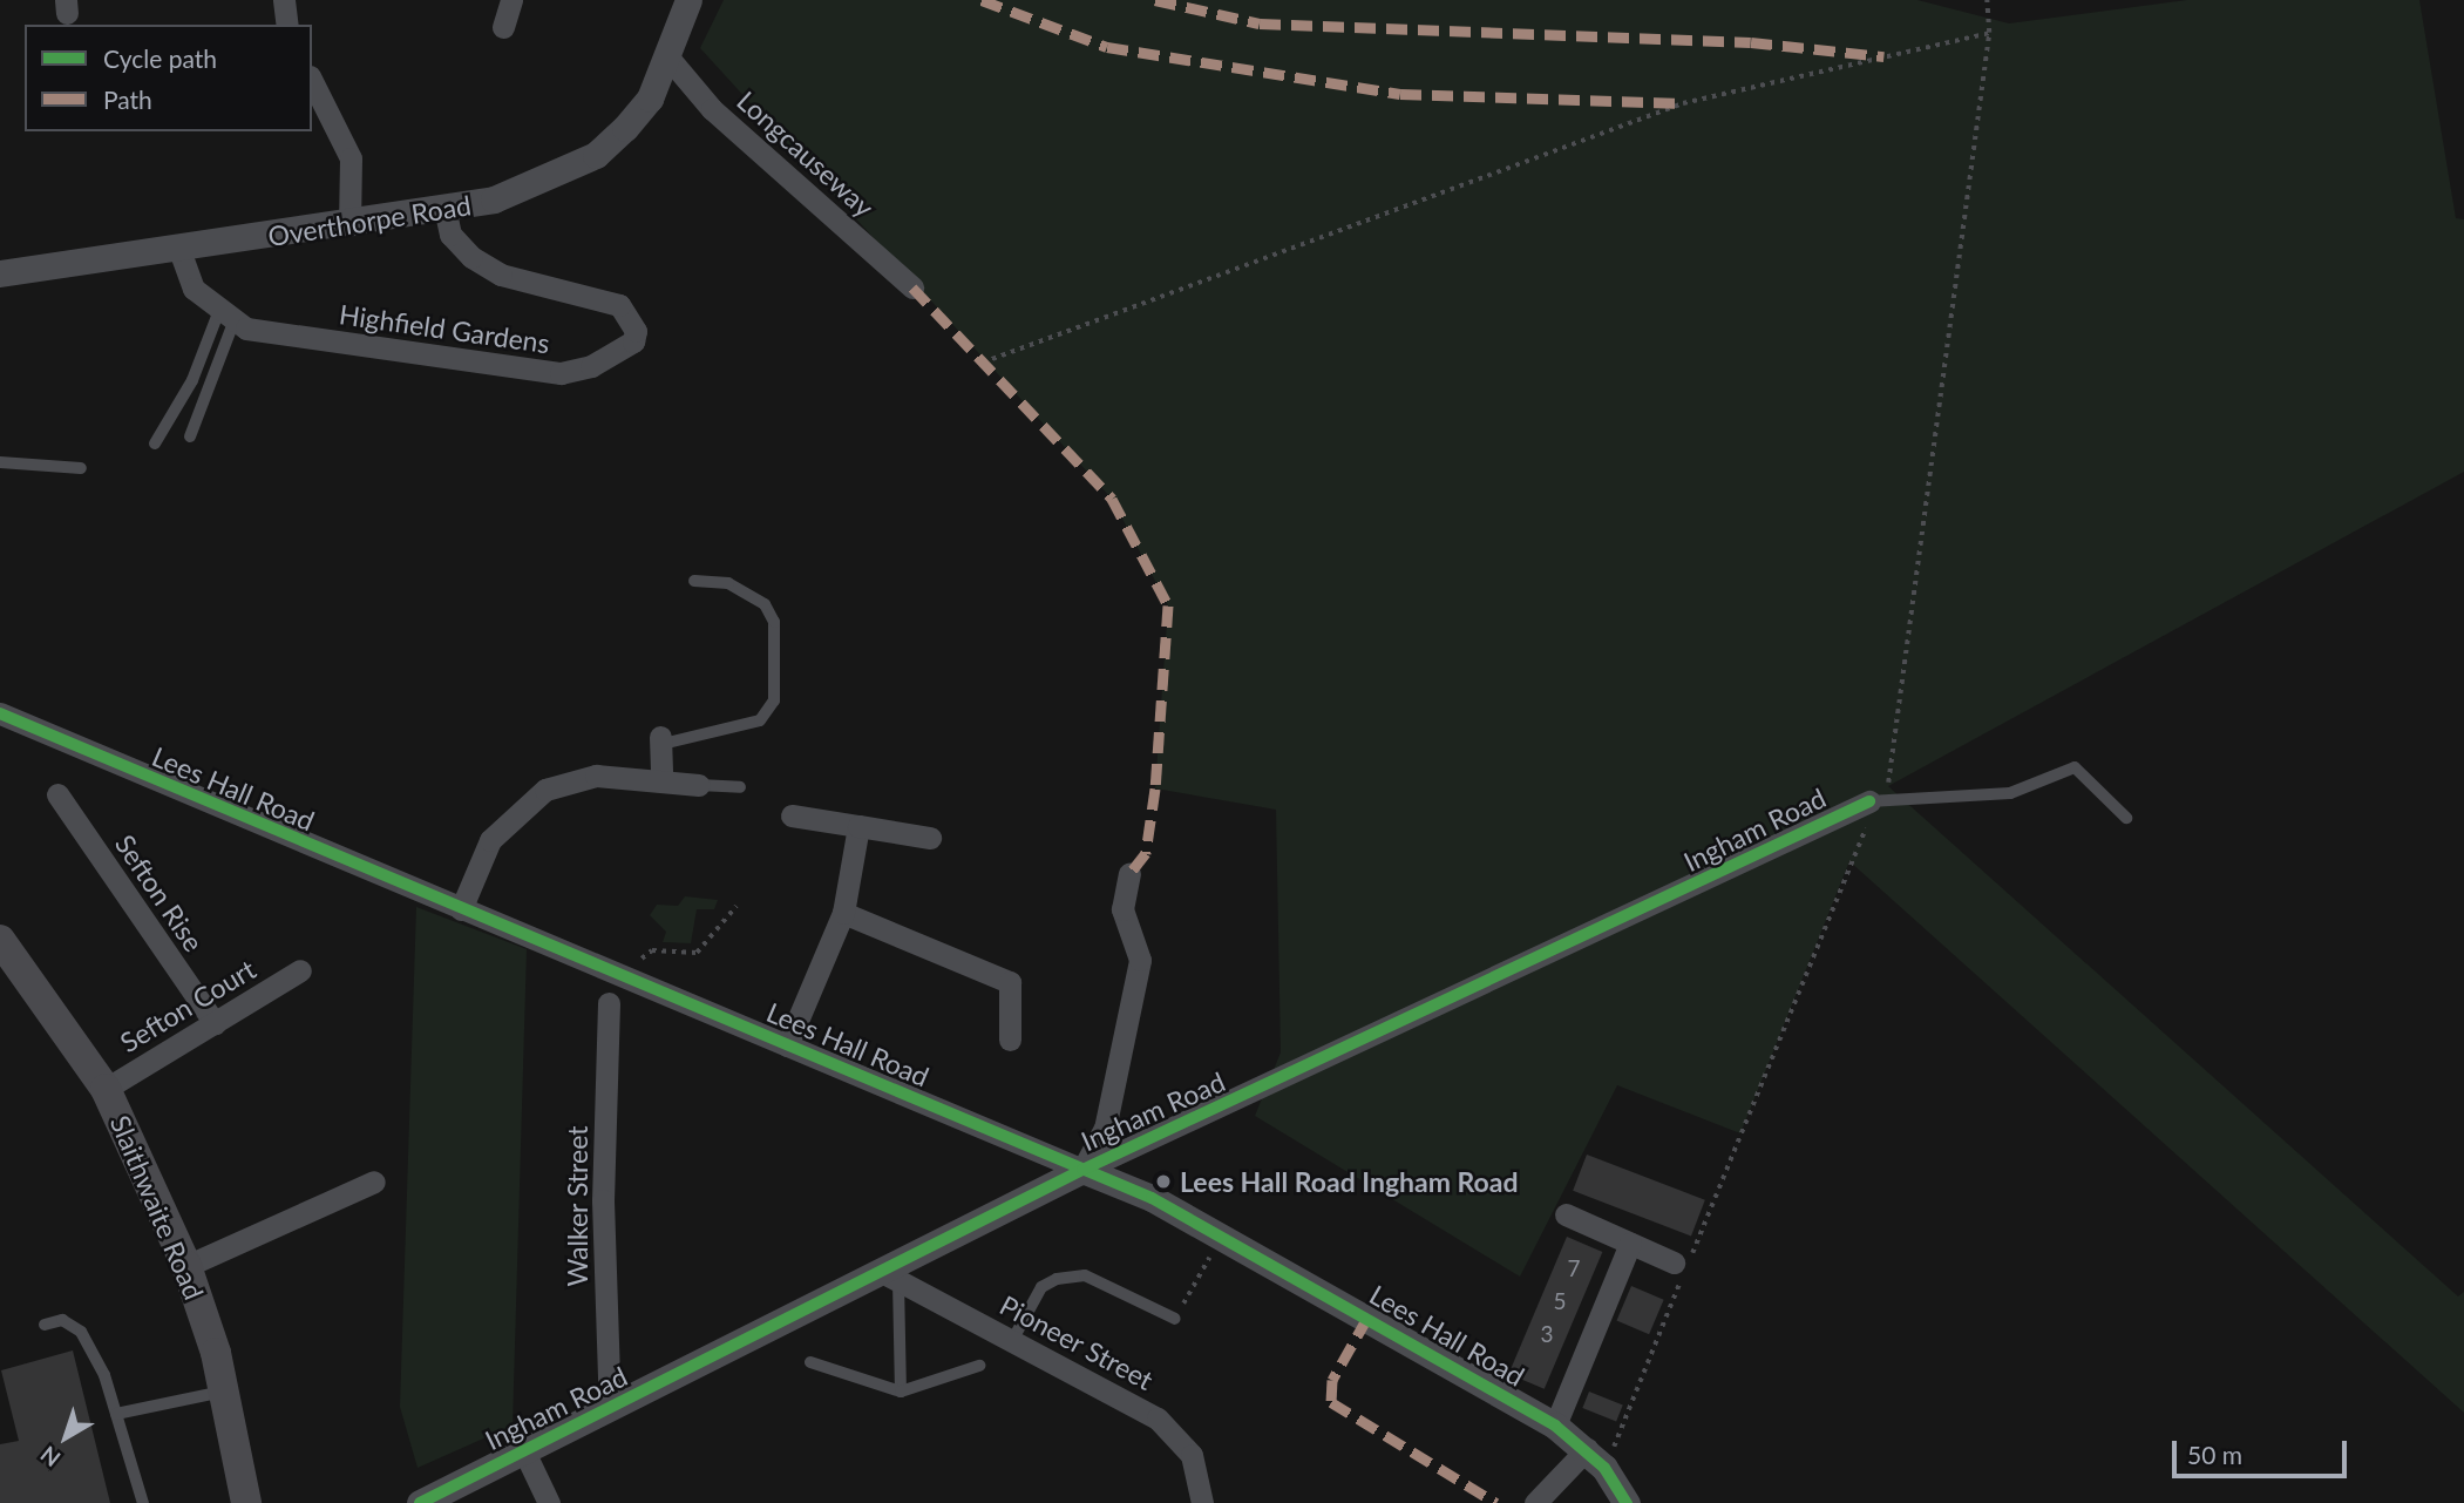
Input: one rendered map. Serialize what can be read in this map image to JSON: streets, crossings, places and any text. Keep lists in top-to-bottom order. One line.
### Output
{"streets":{"main road":["Slaithwaite Road"],"street":["Longcauseway","Overthorpe Road","Highfield Gardens","Lees Hall Road","Ingham Road","Sefton Rise","Sefton Court","Walker Street","Pioneer Street"]},"crossings":[["Longcauseway","Overthorpe Road"],["Overthorpe Road","Highfield Gardens"],["Lees Hall Road","Ingham Road"],["Ingham Road","Walker Street"],["Ingham Road","Pioneer Street"],["Sefton Rise","Sefton Court"],["Sefton Court","Slaithwaite Road"]],"places":["Lees Hall Road Ingham Road"],"house_numbers":["7","5","3"],"legend":["Cycle path","Path"],"scale_bar":"50 m","north":"bottom left"}
